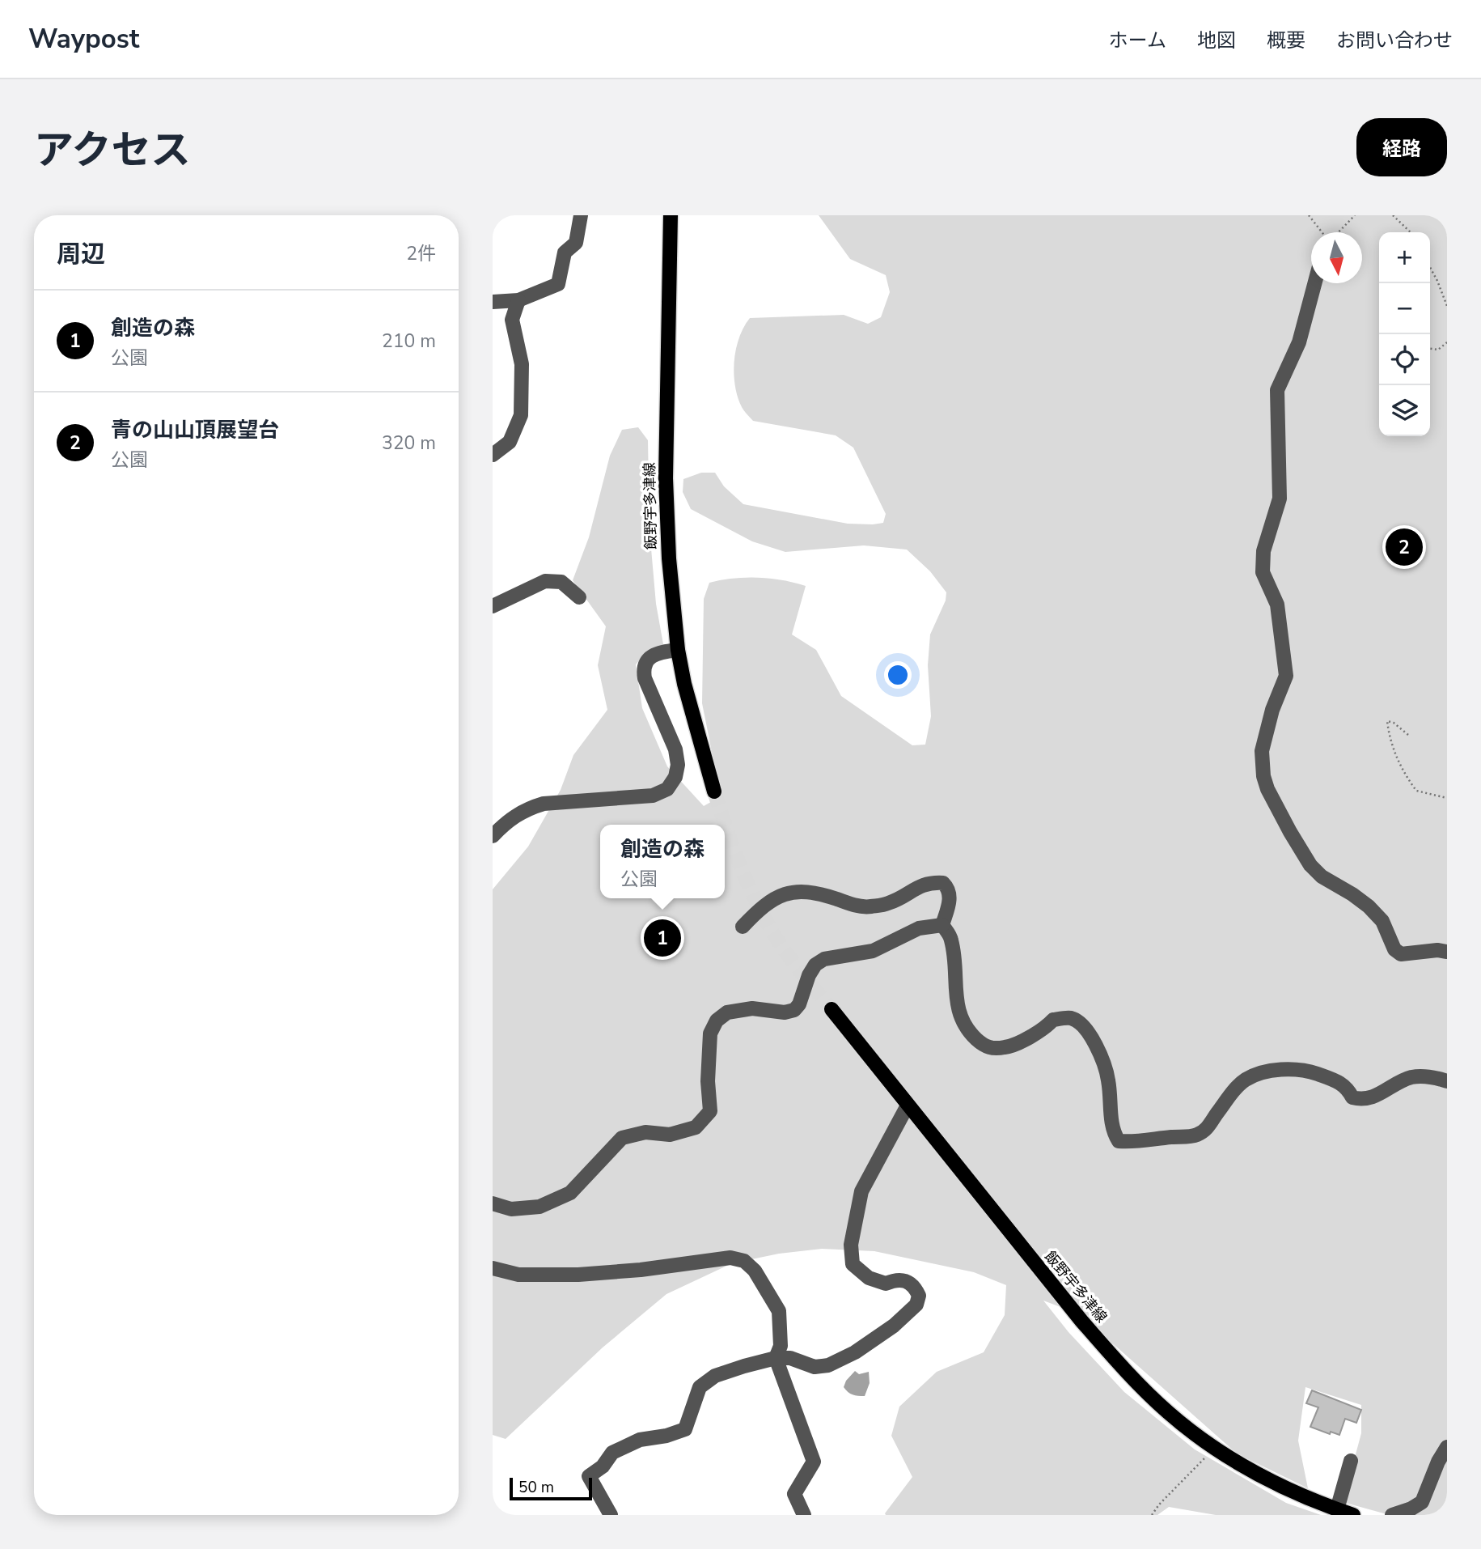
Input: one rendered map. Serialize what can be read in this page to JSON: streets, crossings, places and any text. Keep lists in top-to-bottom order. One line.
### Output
{"streets":{"main road":["飯野宇多津線"]},"scale_bar":"50 m","north":"bottom","page":{"header":"Waypost","nav":["ホーム","地図","概要","お問い合わせ"],"title":"アクセス","buttons":"経路","heading":["周辺","2件"],"map_buttons":["+","−"],"list":[{"mark":"1","name":"創造の森","note":"公園","value":"210 m"},{"mark":"2","name":"青の山山頂展望台","note":"公園","value":"320 m"}],"pins":["2","1"],"popup":["創造の森","公園"],"scale":"50 m"}}
